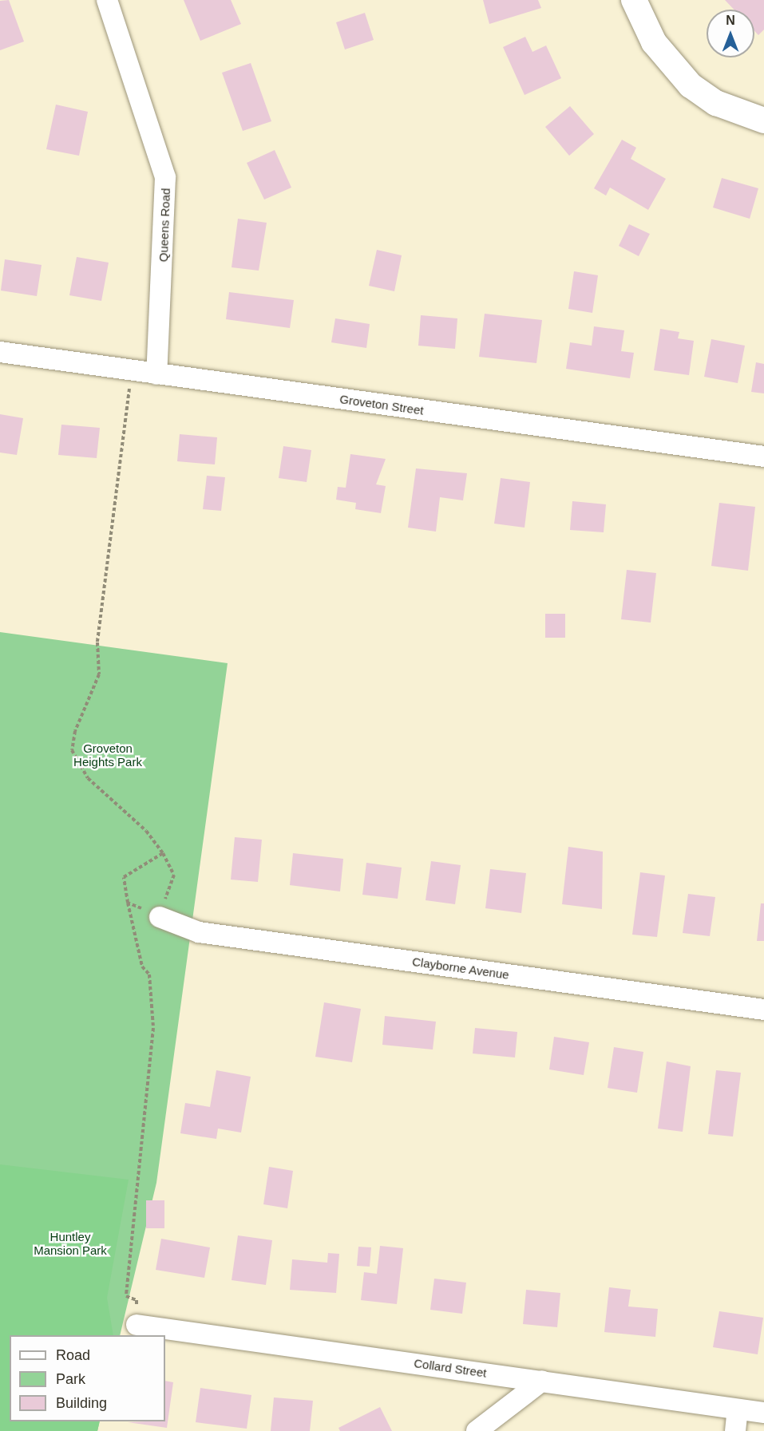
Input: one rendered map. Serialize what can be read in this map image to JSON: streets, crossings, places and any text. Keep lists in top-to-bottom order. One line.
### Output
{"streets":{"street":["Queens Road","Groveton Street","Clayborne Avenue","Collard Street"]},"crossings":[["Queens Road","Groveton Street"]],"parks":["Groveton Heights Park","Huntley Mansion Park"],"legend":["Road","Park","Building"],"north":"top"}
